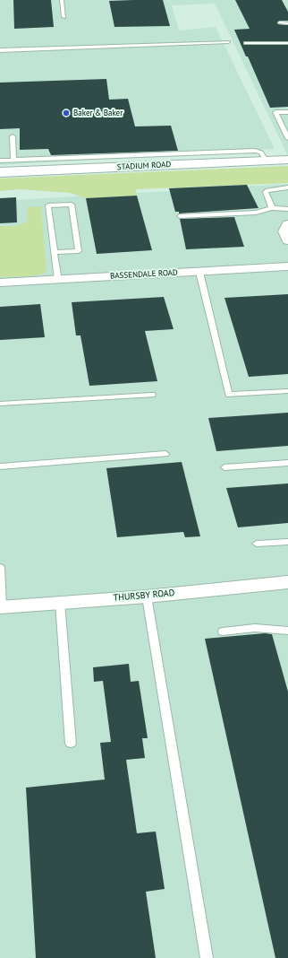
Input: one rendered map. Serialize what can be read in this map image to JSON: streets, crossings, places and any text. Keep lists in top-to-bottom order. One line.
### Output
{"streets":{"street":["STADIUM ROAD","BASSENDALE ROAD","THURSBY ROAD"]},"places":["Baker & Baker"]}
